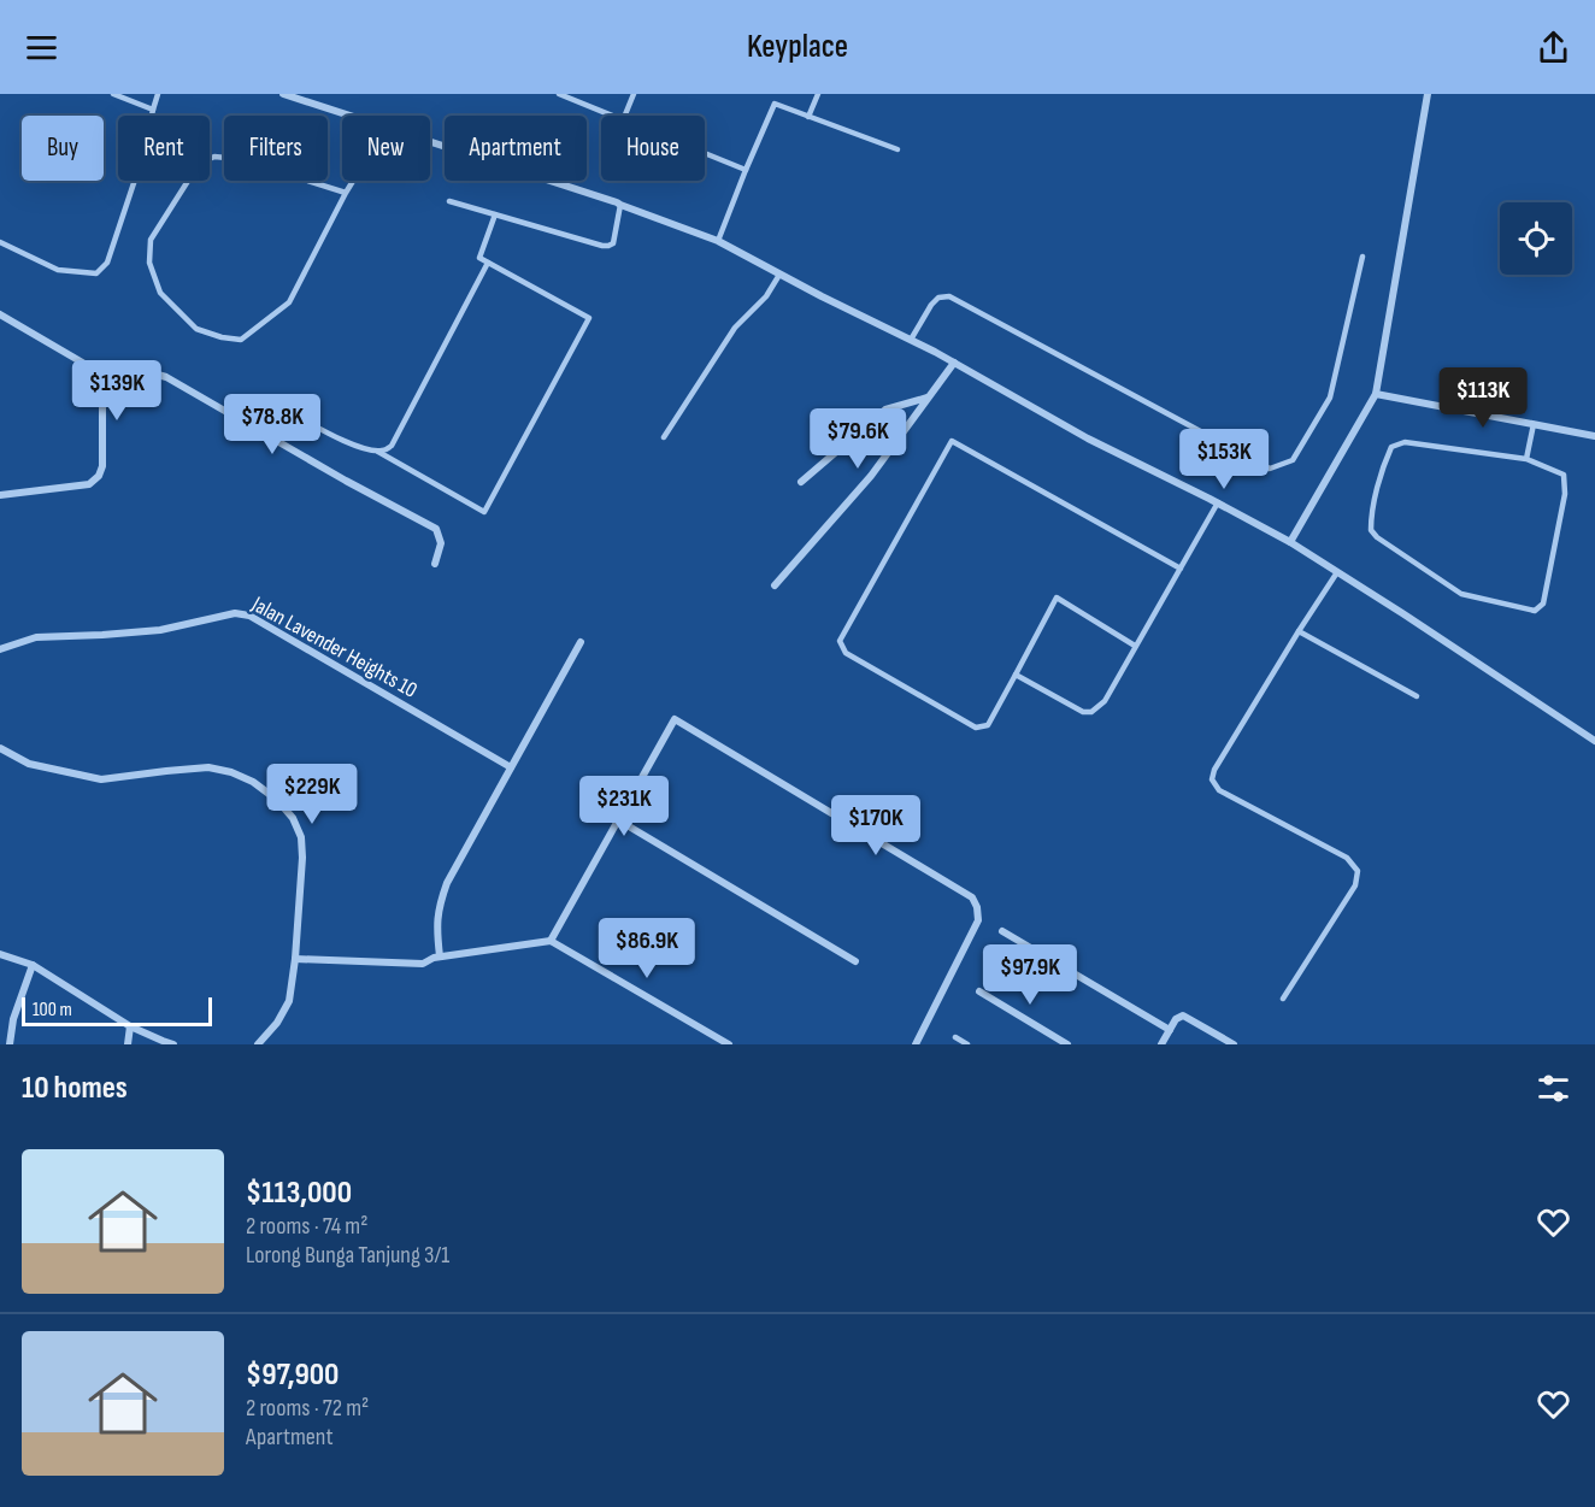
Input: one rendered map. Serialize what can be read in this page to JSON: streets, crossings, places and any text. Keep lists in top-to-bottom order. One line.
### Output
{"streets":{"street":["Jalan Lavender Heights 10"]},"scale_bar":"100 m","page":{"header":"Keyplace","chip":["Buy","Rent","Filters","New","Apartment","House"],"price":["$139K","$113K","$78.8K","$79.6K","$153K","$229K","$231K","$170K","$86.9K","$97.9K"],"scale":"100 m","heading":"10 homes","list":[{"name":"$113,000","note":"2 rooms · 74 m² · Lorong Bunga Tanjung 3/1"},{"name":"$97,900","note":"2 rooms · 72 m² · Apartment"}]}}
